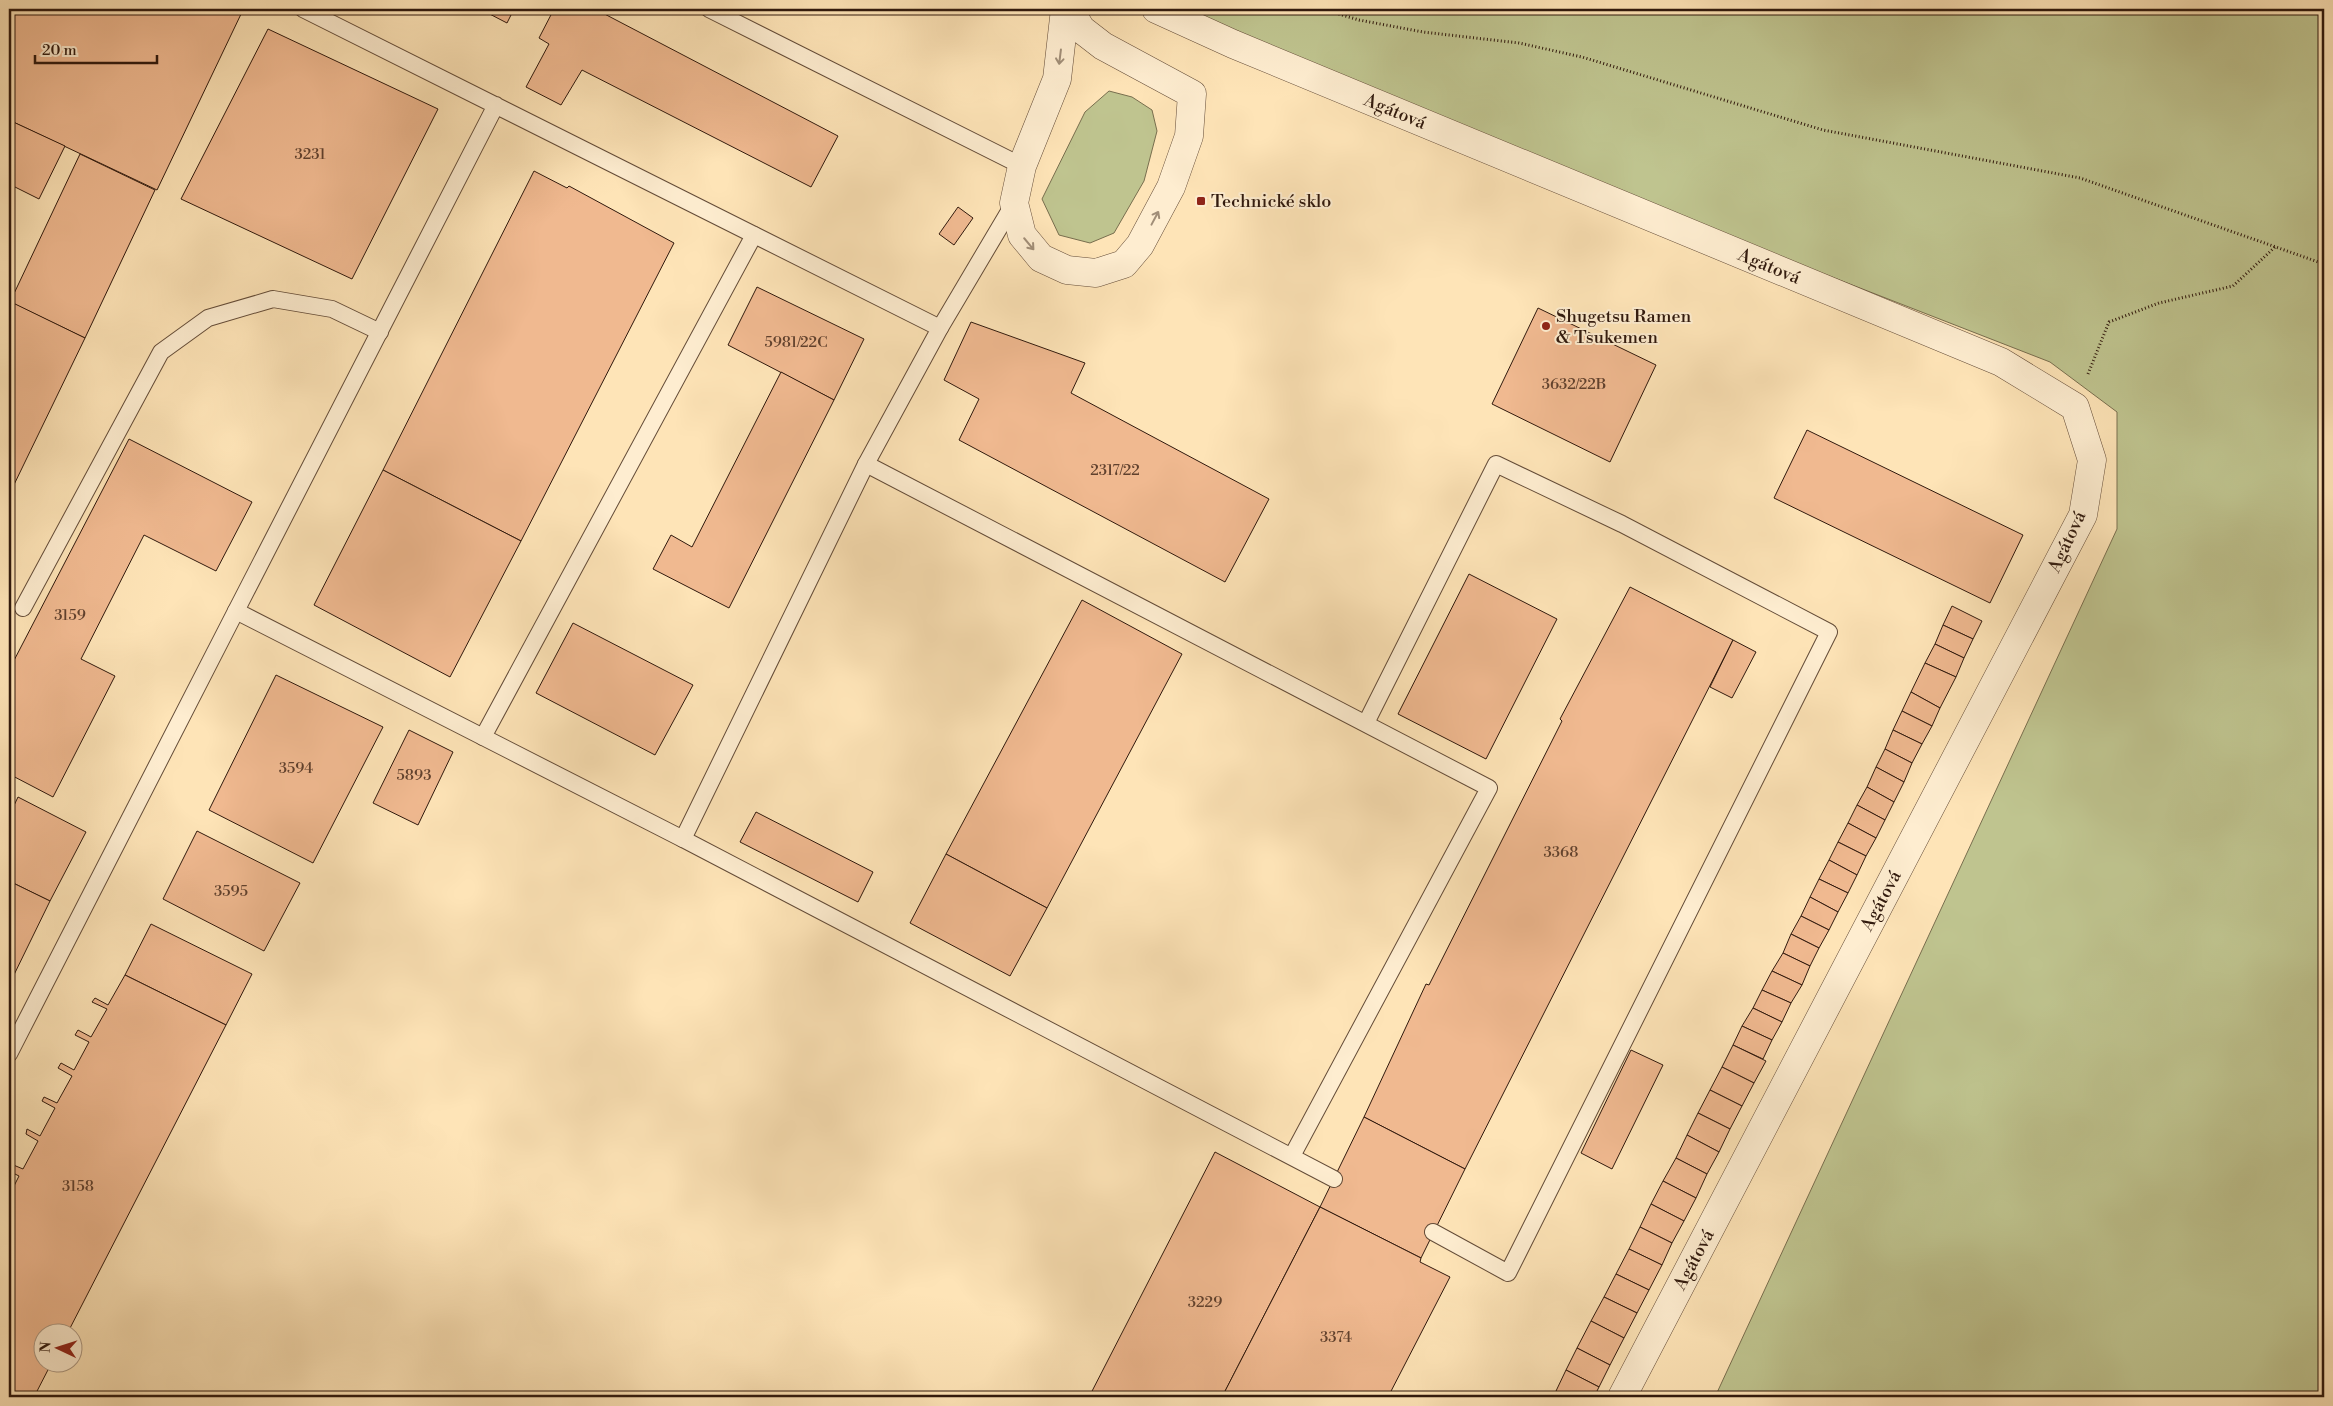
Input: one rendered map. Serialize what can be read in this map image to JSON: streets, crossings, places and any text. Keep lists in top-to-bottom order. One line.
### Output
{"streets":{"street":["Agátová"]},"places":{"transit":["Technické sklo"],"other":["Shugetsu Ramen & Tsukemen"]},"house_numbers":["3231","5981/22C","3632/22B","2317/22","3159","3594","5893","3368","3595","3158","3229","3374"],"scale_bar":"20 m","north":"left"}
